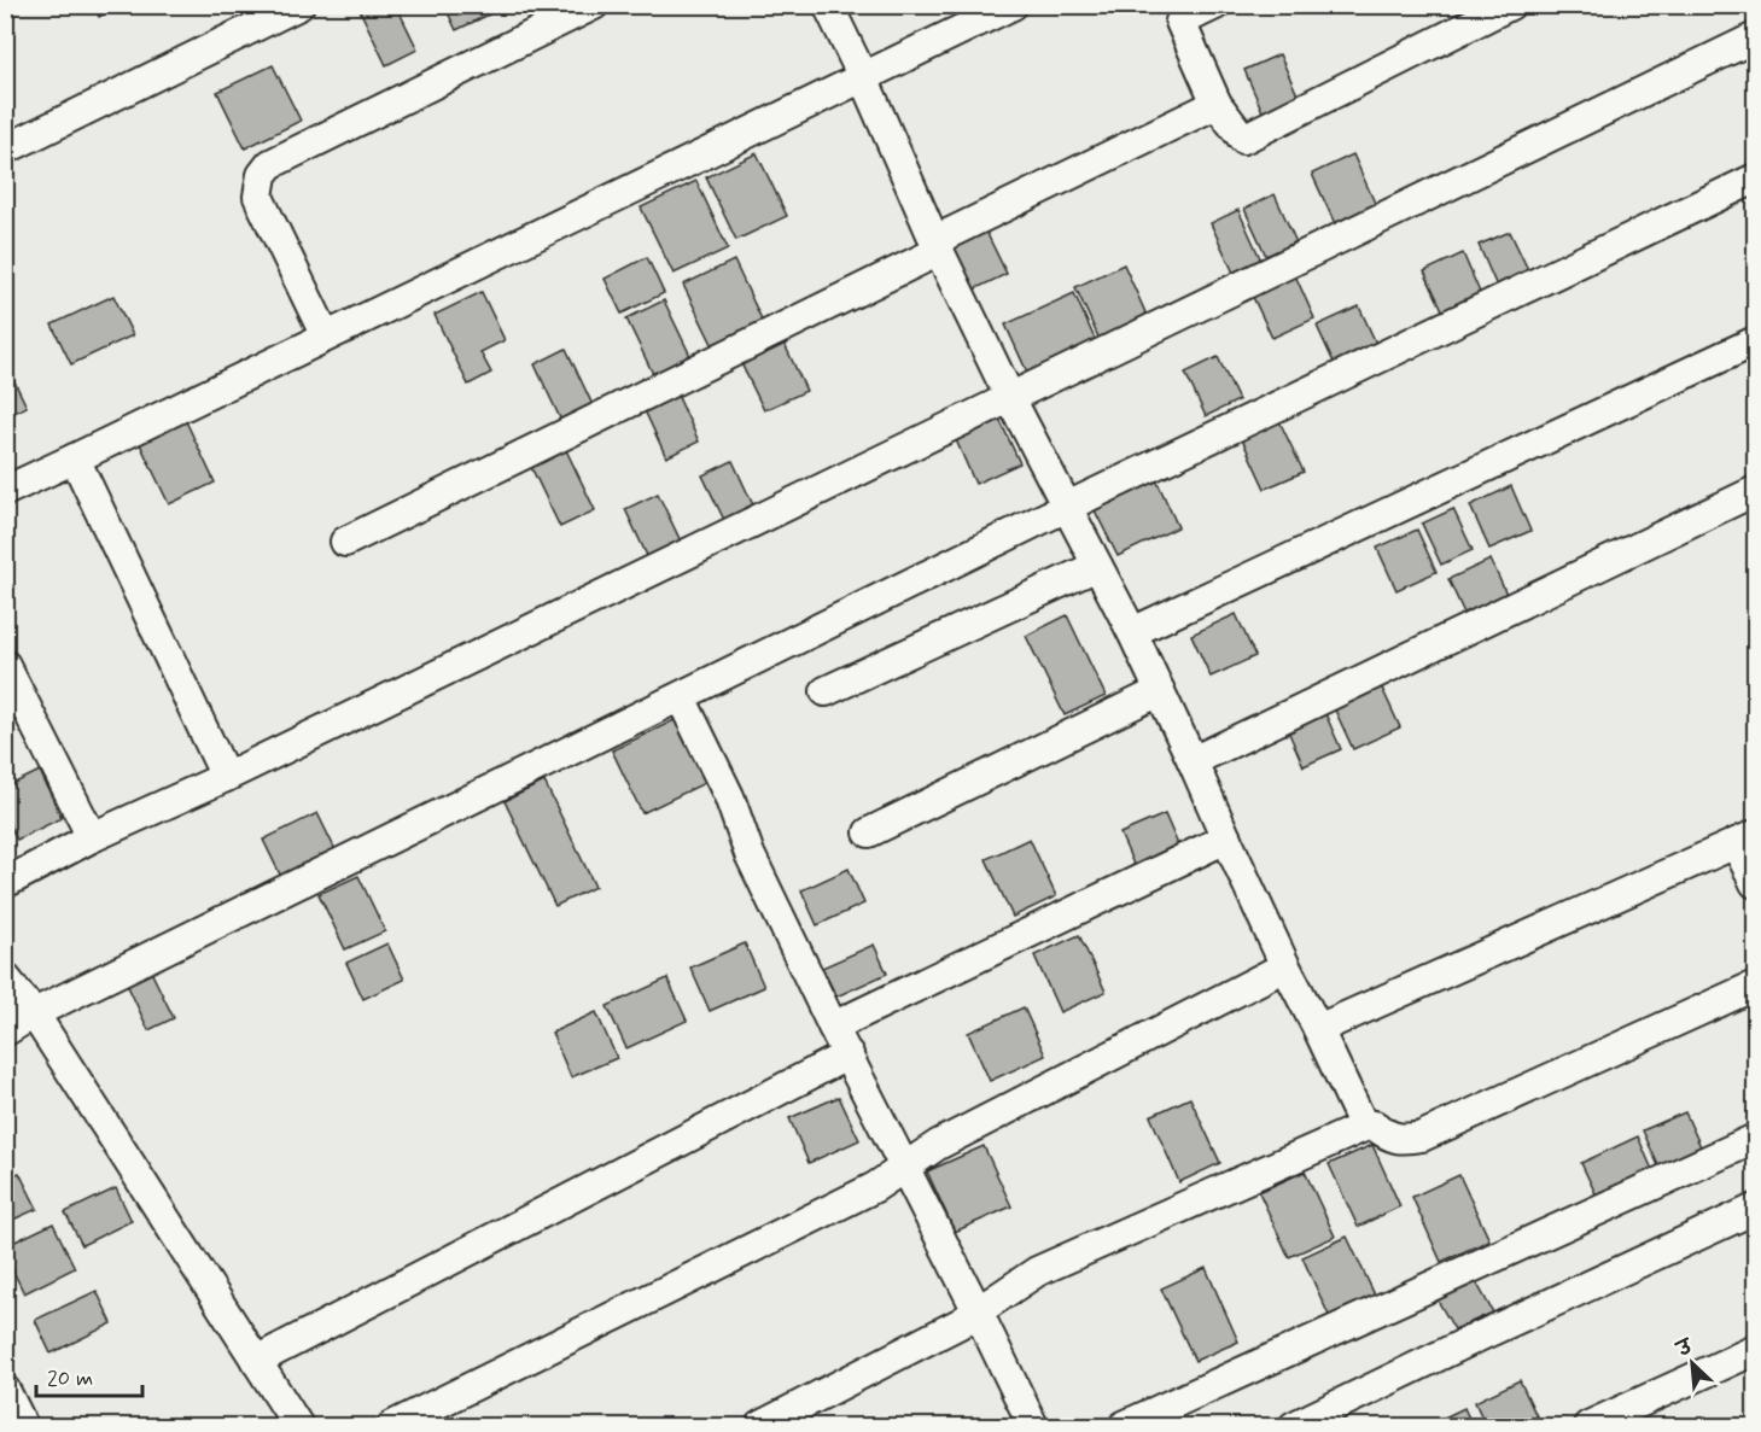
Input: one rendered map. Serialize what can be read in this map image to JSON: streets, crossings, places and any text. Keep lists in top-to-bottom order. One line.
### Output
{"scale_bar":"20 m","north":"top left"}
